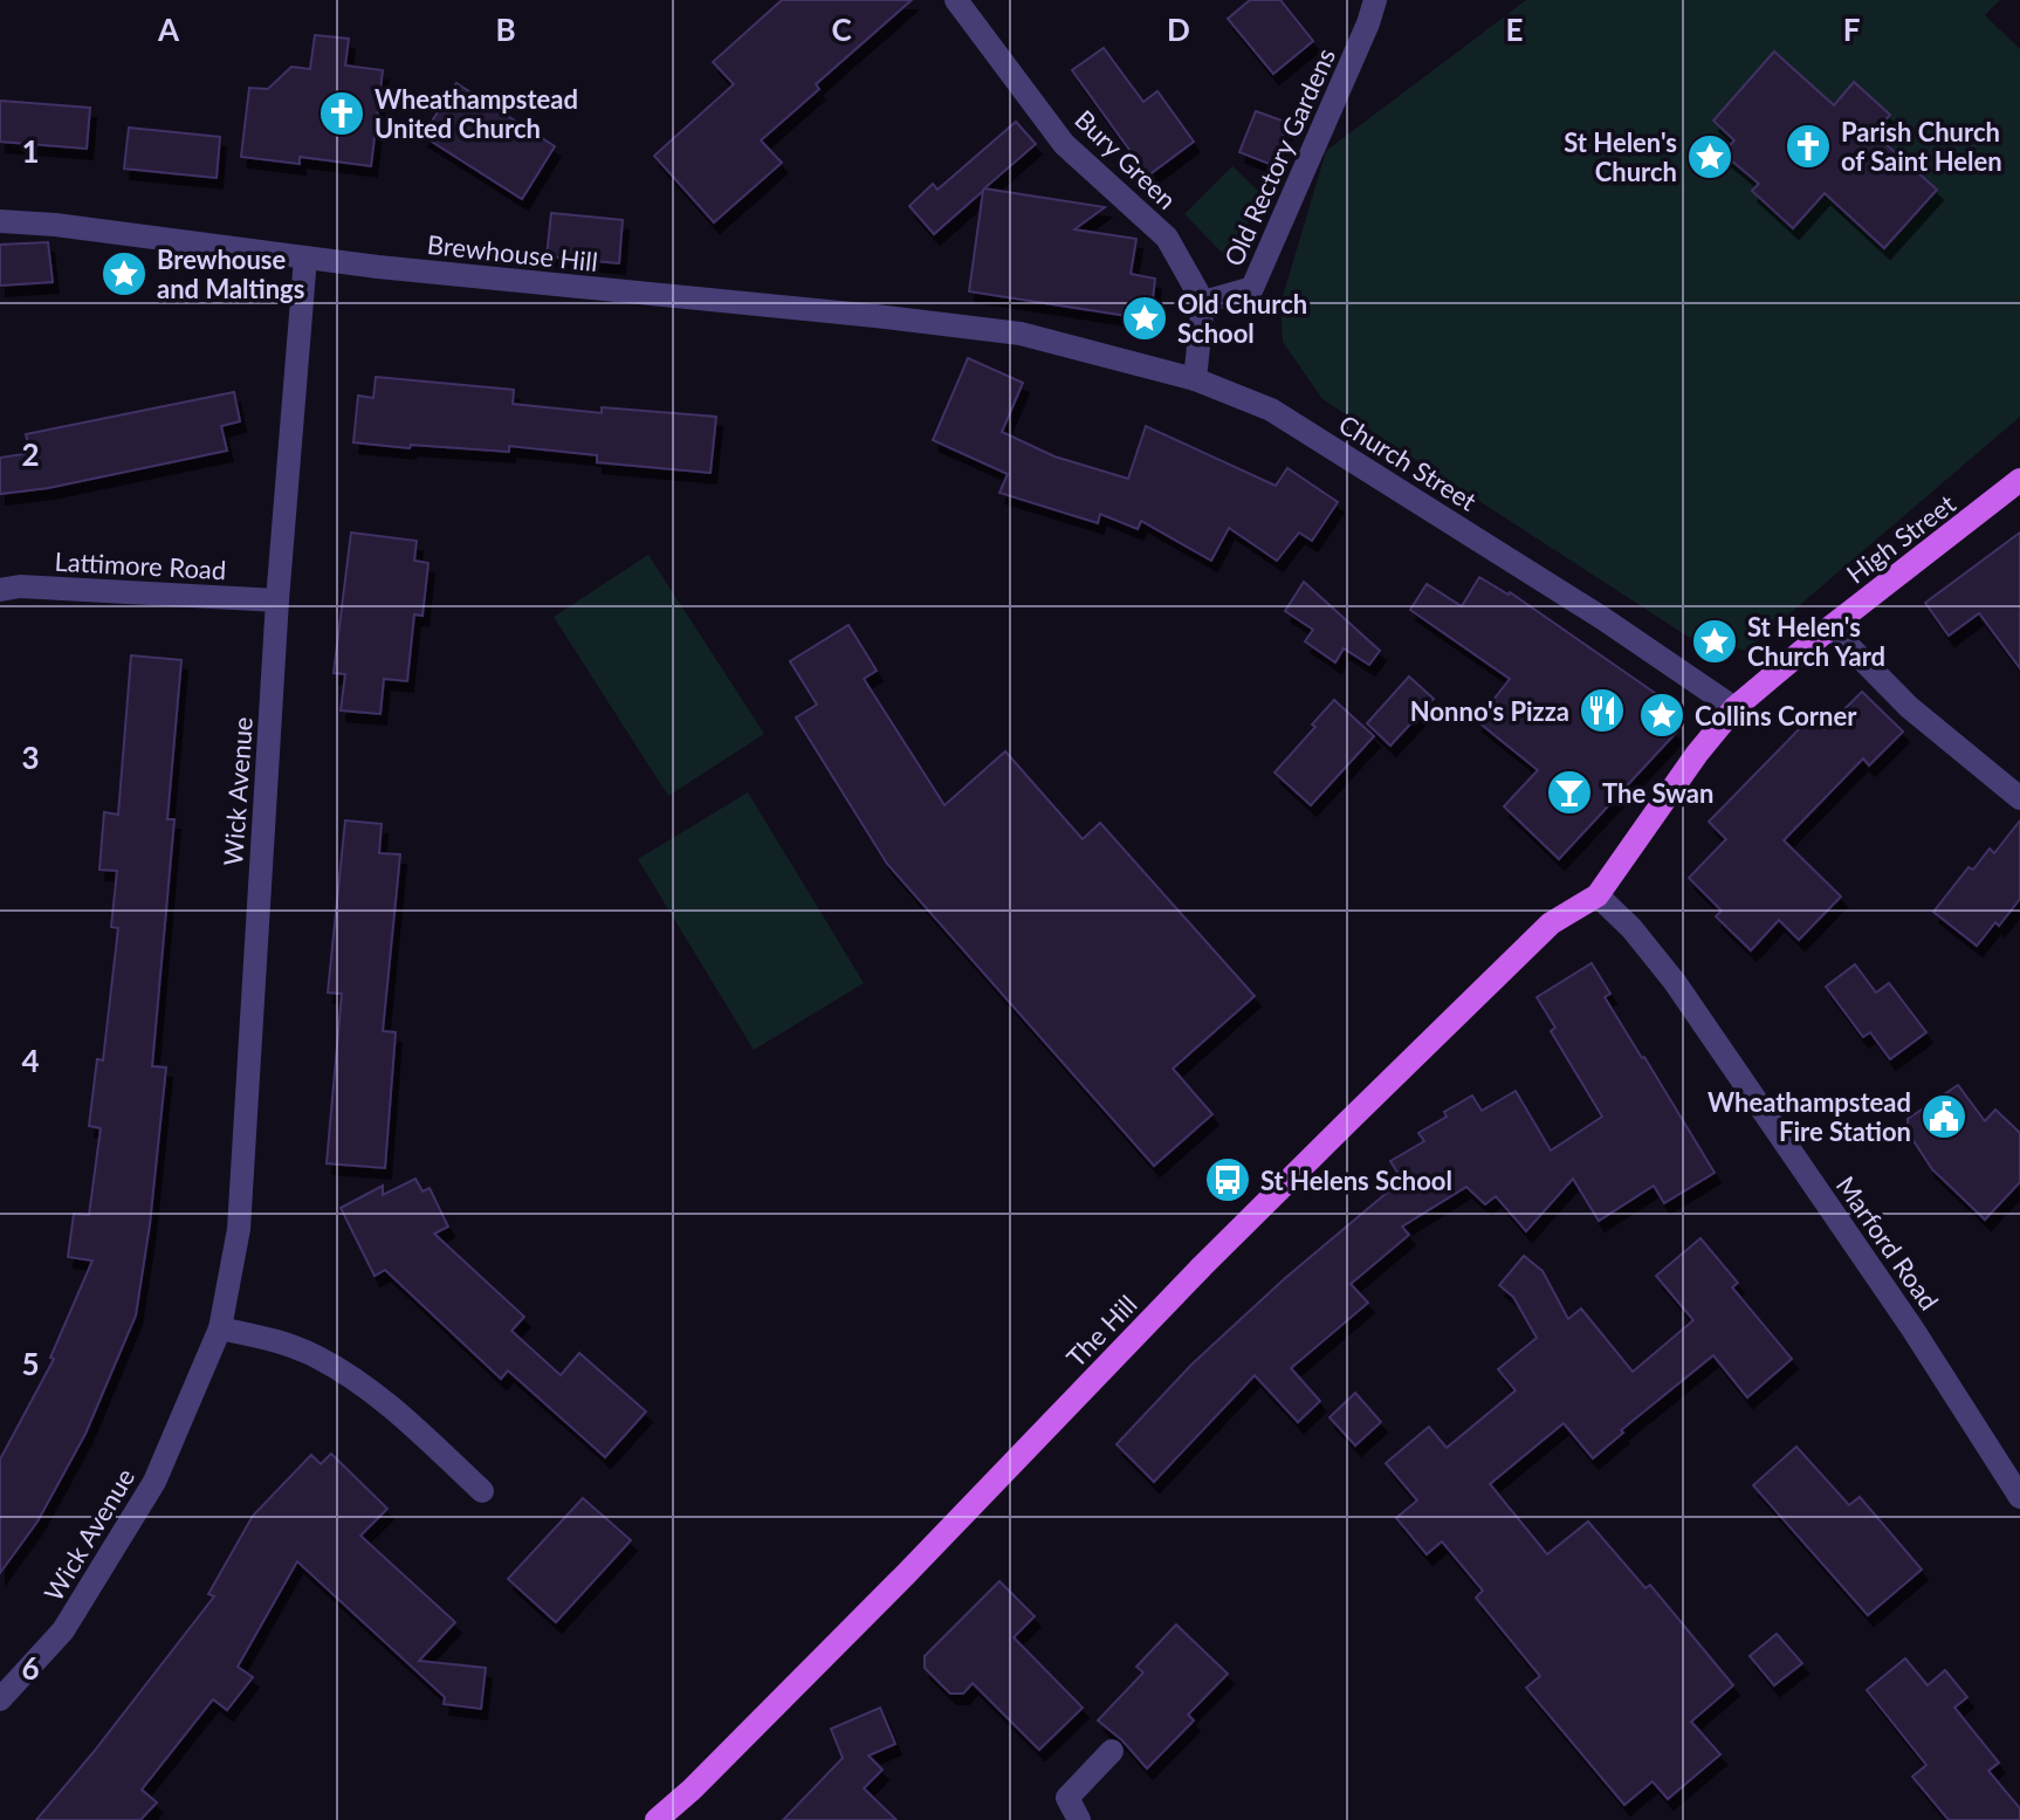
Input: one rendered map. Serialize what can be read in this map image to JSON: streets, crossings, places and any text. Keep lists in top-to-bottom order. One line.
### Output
{"streets":{"main road":["High Street","The Hill"],"street":["Old Rectory Gardens","Bury Green","Brewhouse Hill","Church Street","Lattimore Road","Wick Avenue","Marford Road"]},"crossings":[["Old Rectory Gardens","Bury Green"],["Brewhouse Hill","Church Street"],["Brewhouse Hill","Wick Avenue"],["Church Street","High Street"],["High Street","Marford Road"],["High Street","The Hill"],["Lattimore Road","Wick Avenue"],["Marford Road","The Hill"]],"places":{"church":["Wheathampstead United Church","Parish Church of Saint Helen"],"place":["St Helen's Church","Brewhouse and Maltings","Old Church School","St Helen's Church Yard","Collins Corner"],"restaurant":["Nonno's Pizza"],"bar":["The Swan"],"public building":["Wheathampstead Fire Station"],"bus stop":["St Helens School"]},"grid":{"columns":["A","B","C","D","E","F"],"rows":["1","2","3","4","5","6"]}}
